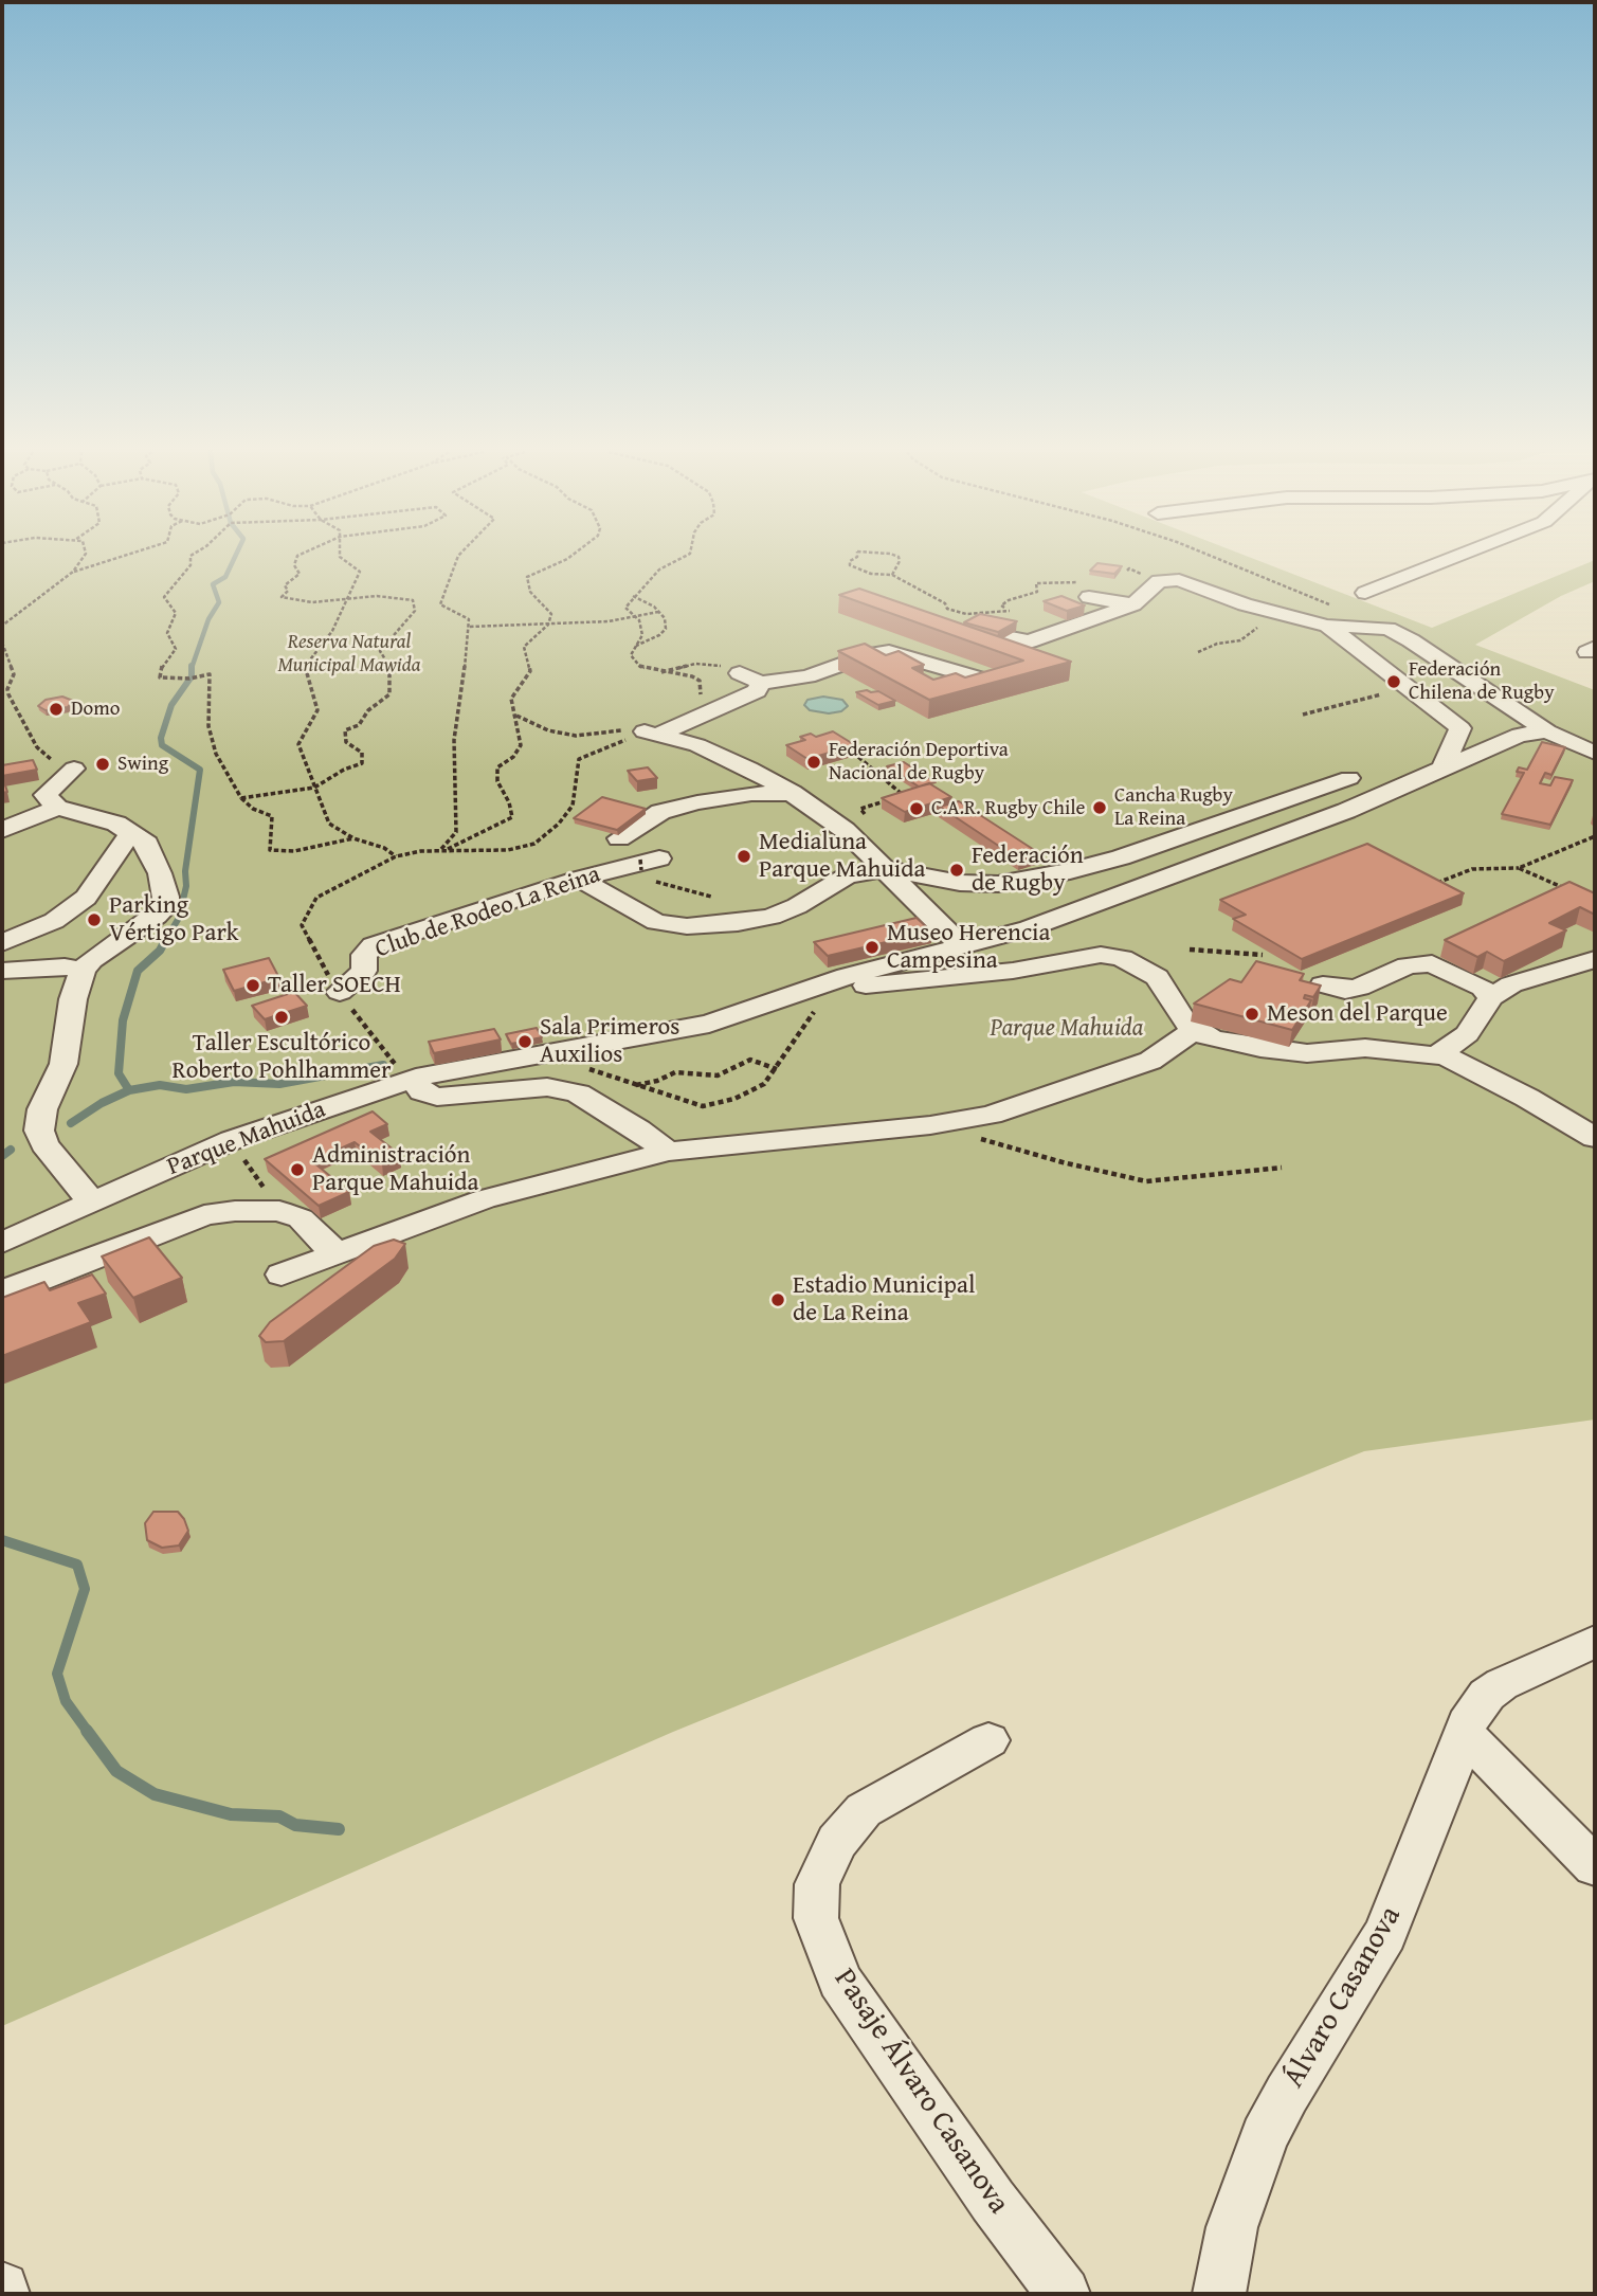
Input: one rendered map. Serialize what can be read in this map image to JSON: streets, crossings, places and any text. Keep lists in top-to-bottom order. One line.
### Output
{"streets":{"street":["Club de Rodeo La Reina","Parque Mahuida","Álvaro Casanova","Pasaje Álvaro Casanova"]},"parks":["Reserva Natural Municipal Mawida","Parque Mahuida"],"places":["Federación Chilena de Rugby","Domo","Federación Deportiva Nacional de Rugby","Swing","Cancha Rugby La Reina","C.A.R. Rugby Chile","Medialuna Parque Mahuida","Federación de Rugby","Parking Vértigo Park","Museo Herencia Campesina","Taller SOECH","Meson del Parque","Taller Escultórico Roberto Pohlhammer","Sala Primeros Auxilios","Administración Parque Mahuida","Estadio Municipal de La Reina"]}
